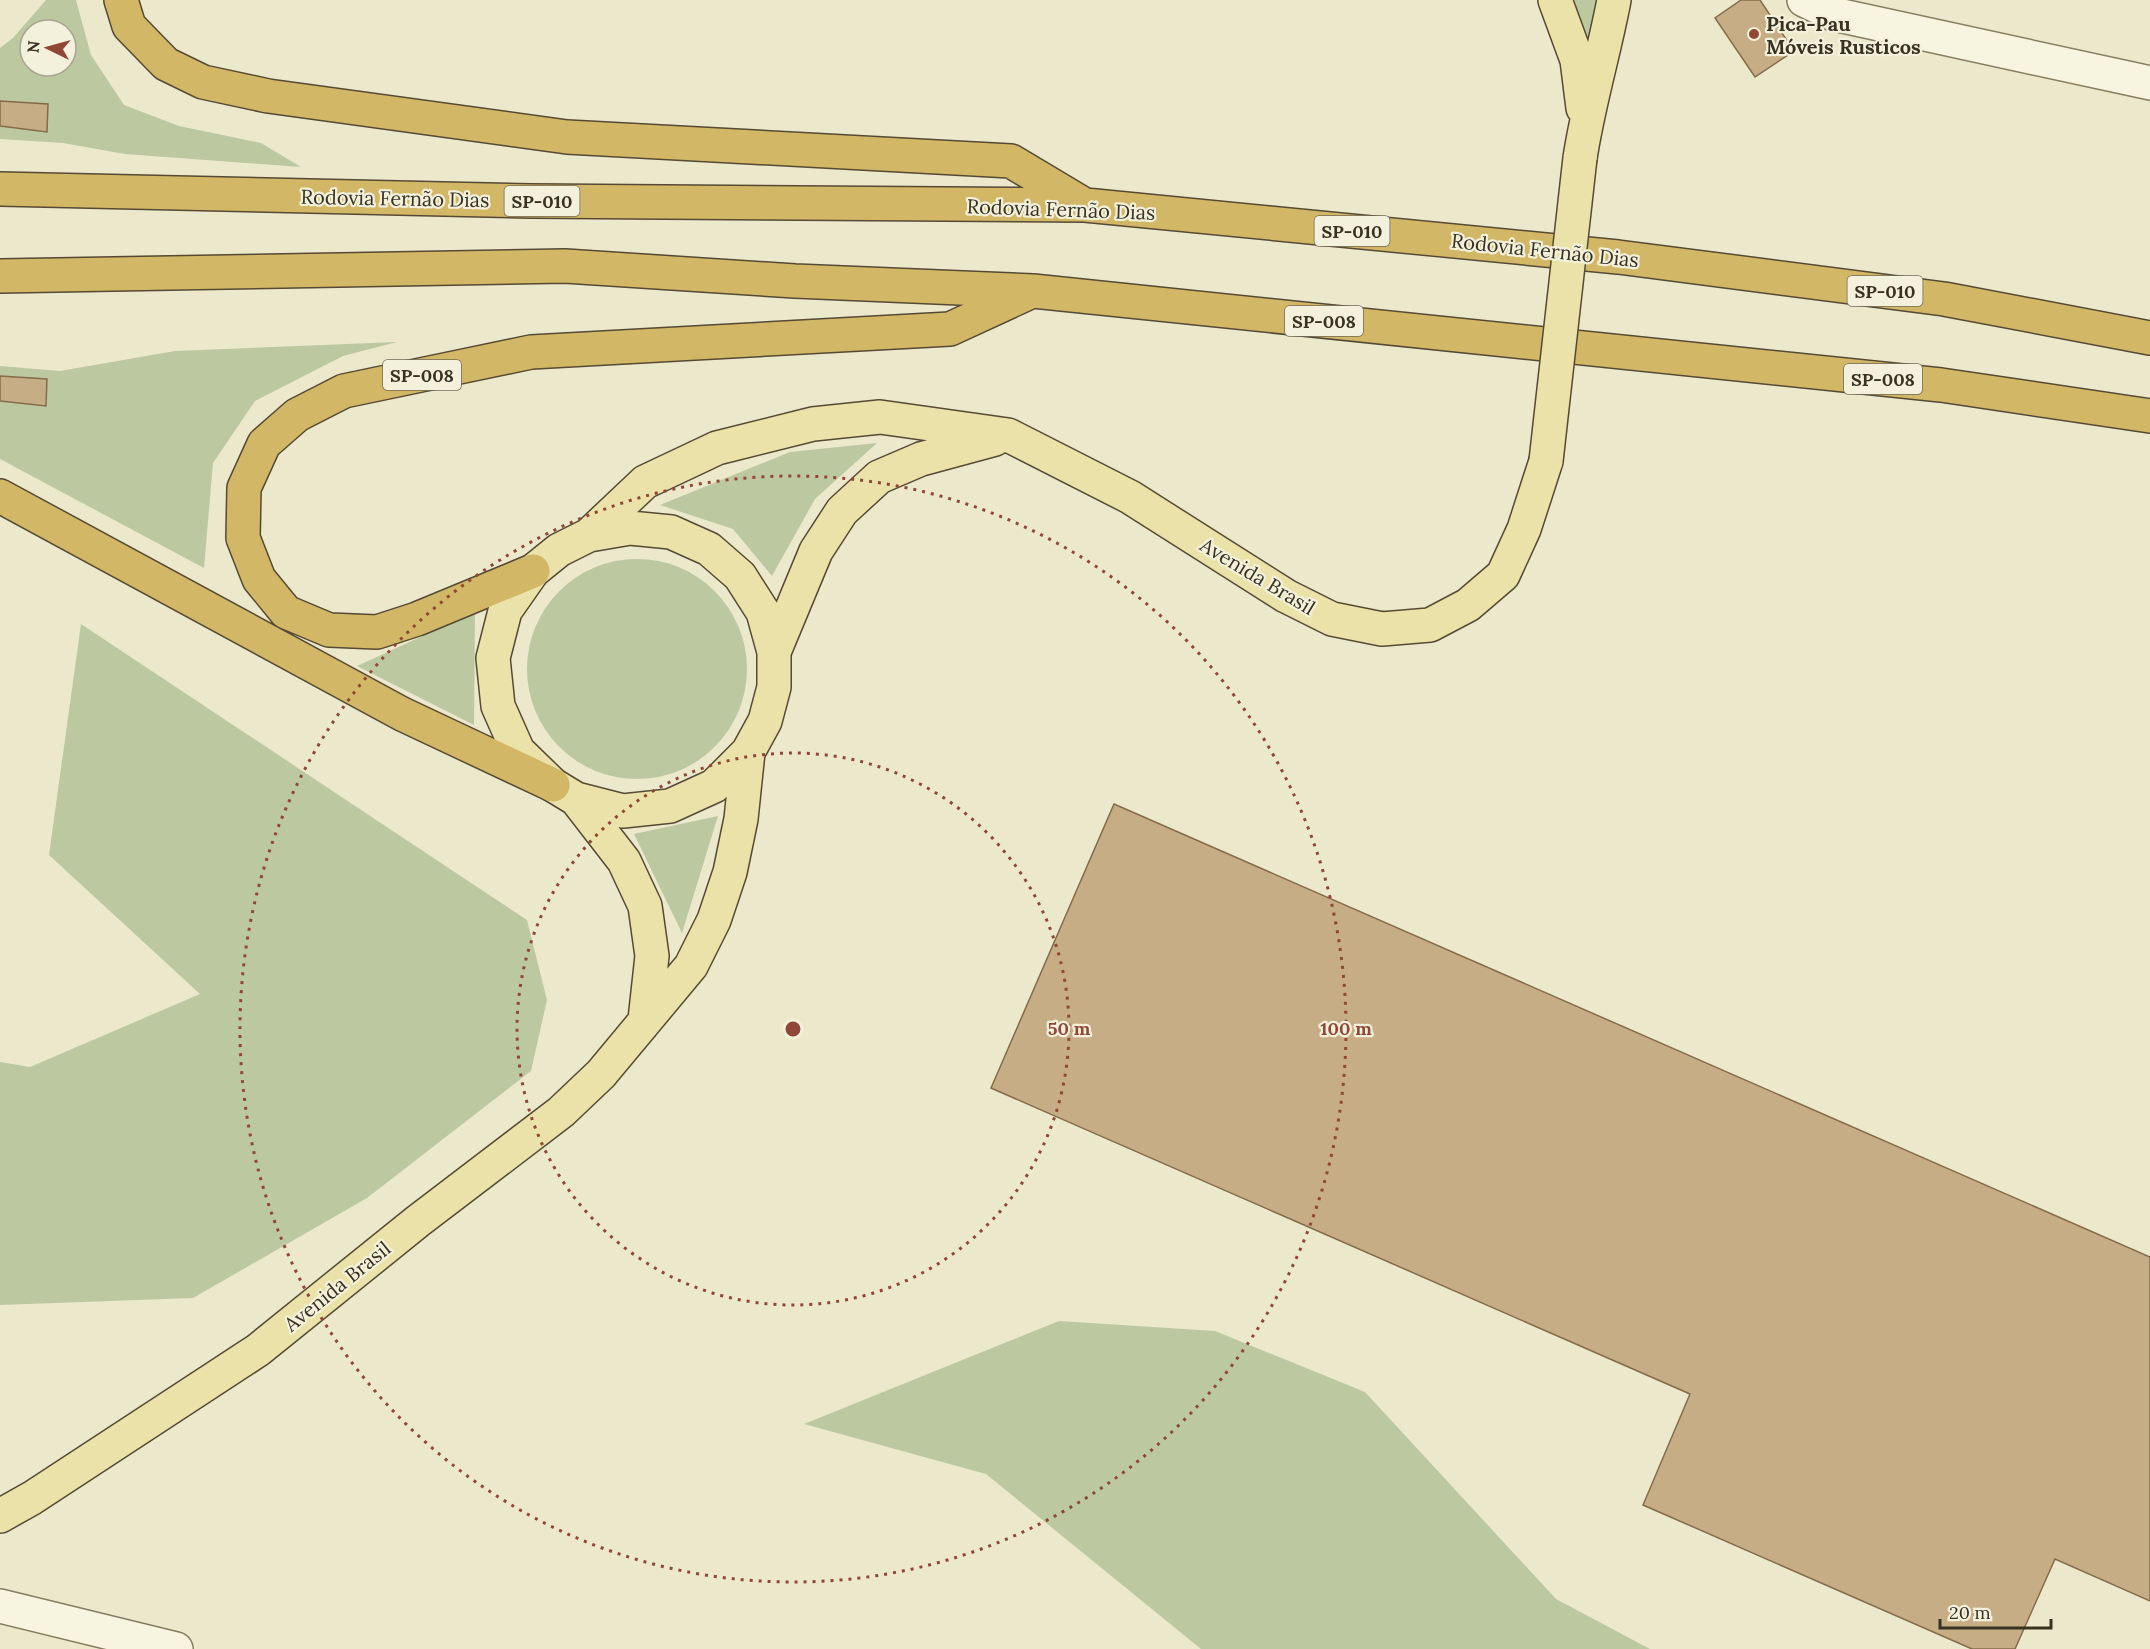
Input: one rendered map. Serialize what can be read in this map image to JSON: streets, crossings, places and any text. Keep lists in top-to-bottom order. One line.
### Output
{"streets":{"highway":["Rodovia Fernão Dias","SP-010","SP-008"],"main road":["Avenida Brasil"]},"crossings":[["SP-008","Avenida Brasil"]],"places":["Pica-Pau Móveis Rusticos"],"scale_bar":"20 m","north":"left","rings":["50 m","100 m"]}
